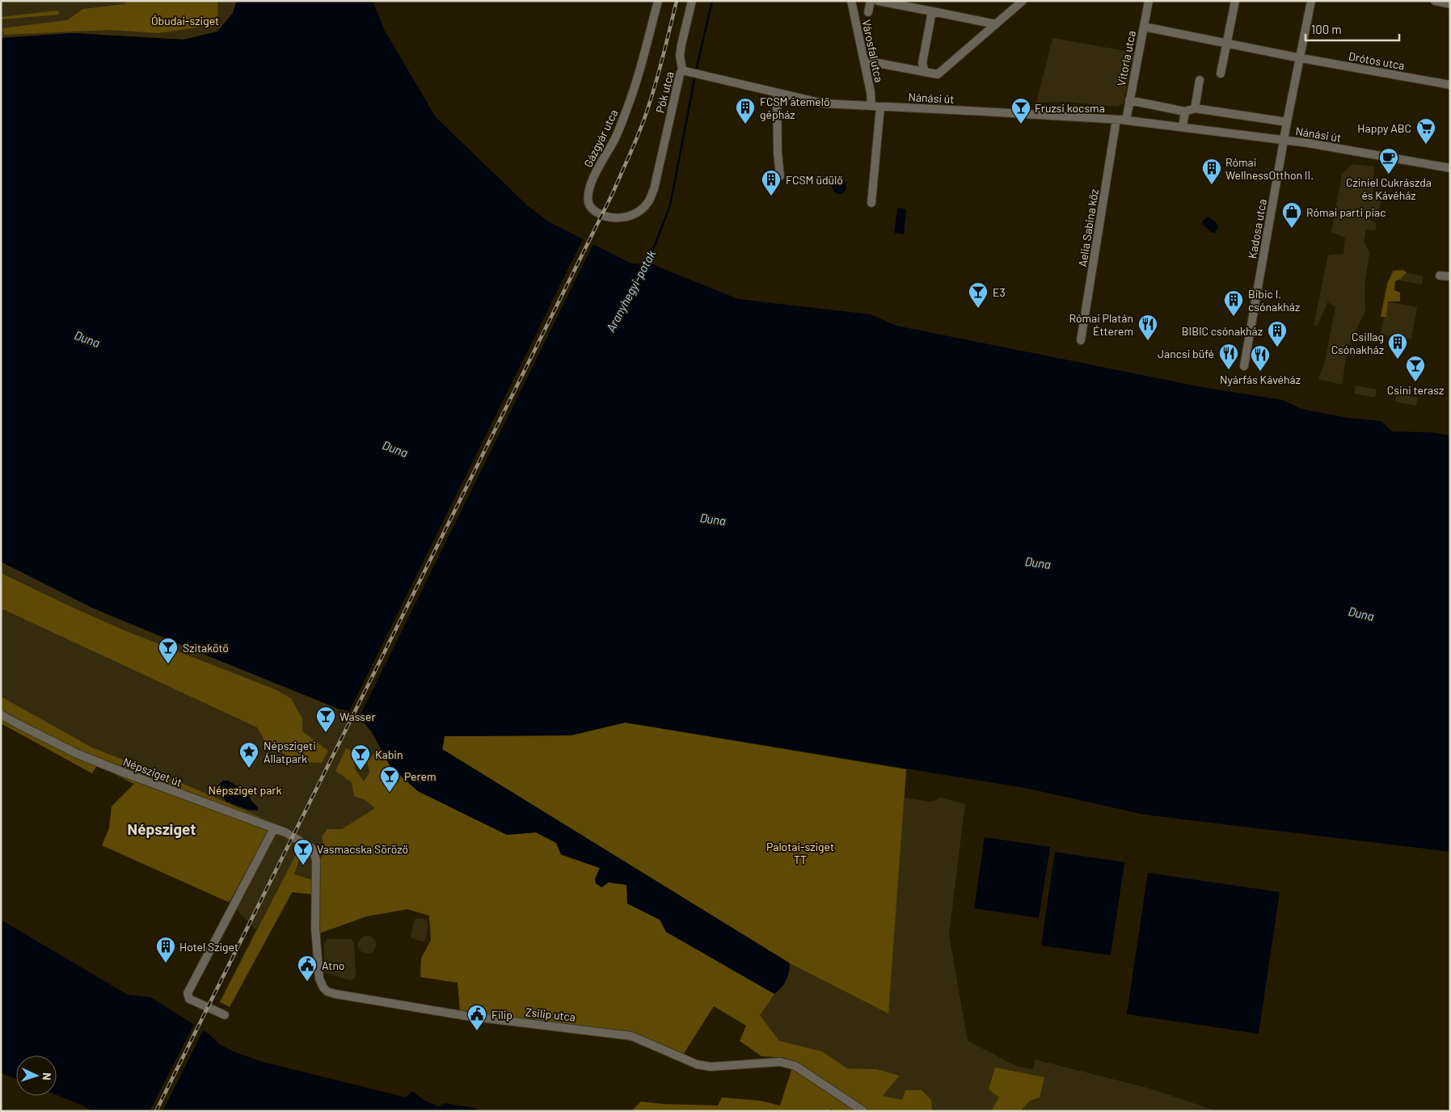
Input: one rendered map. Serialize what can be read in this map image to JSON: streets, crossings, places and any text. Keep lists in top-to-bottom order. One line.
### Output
{"streets":{"street":["Városfal utca","Vitorla utca","Drótos utca","Pók utca","Nánási út","Gázgyár utca","Aelia Sabina köz","Kadosa utca","Népsziget út","Zsilip utca"]},"crossings":[["Városfal utca","Nánási út"],["Vitorla utca","Drótos utca"],["Vitorla utca","Nánási út"],["Drótos utca","Kadosa utca"],["Pók utca","Nánási út"],["Pók utca","Gázgyár utca"],["Nánási út","Aelia Sabina köz"],["Nánási út","Kadosa utca"],["Népsziget út","Zsilip utca"]],"districts":["Népsziget"],"water":["Aranyhegyi-patak","Duna"],"parks":["Óbudai-sziget","Népsziget park","Palotai-sziget TT"],"places":{"building":["FCSM átemelő gépház","Római WellnessOtthon II.","FCSM üdülő","Bibic I. csónakház","BIBIC csónakház","Csillag Csónakház","Hotel Sziget"],"bar":["Fruzsi kocsma","E3","Csini terasz","Szitakötő","Wasser","Kabin","Perem","Vasmacska Söröző"],"supermarket":["Happy ABC"],"cafe":["Cziniel Cukrászda és Kávéház"],"shop":["Római parti piac"],"restaurant":["Római Platán Étterem","Jancsi büfé","Nyárfás Kávéház"],"place":["Népszigeti Állatpark"],"public building":["Atno","Filip"]},"scale_bar":"100 m","north":"right"}
